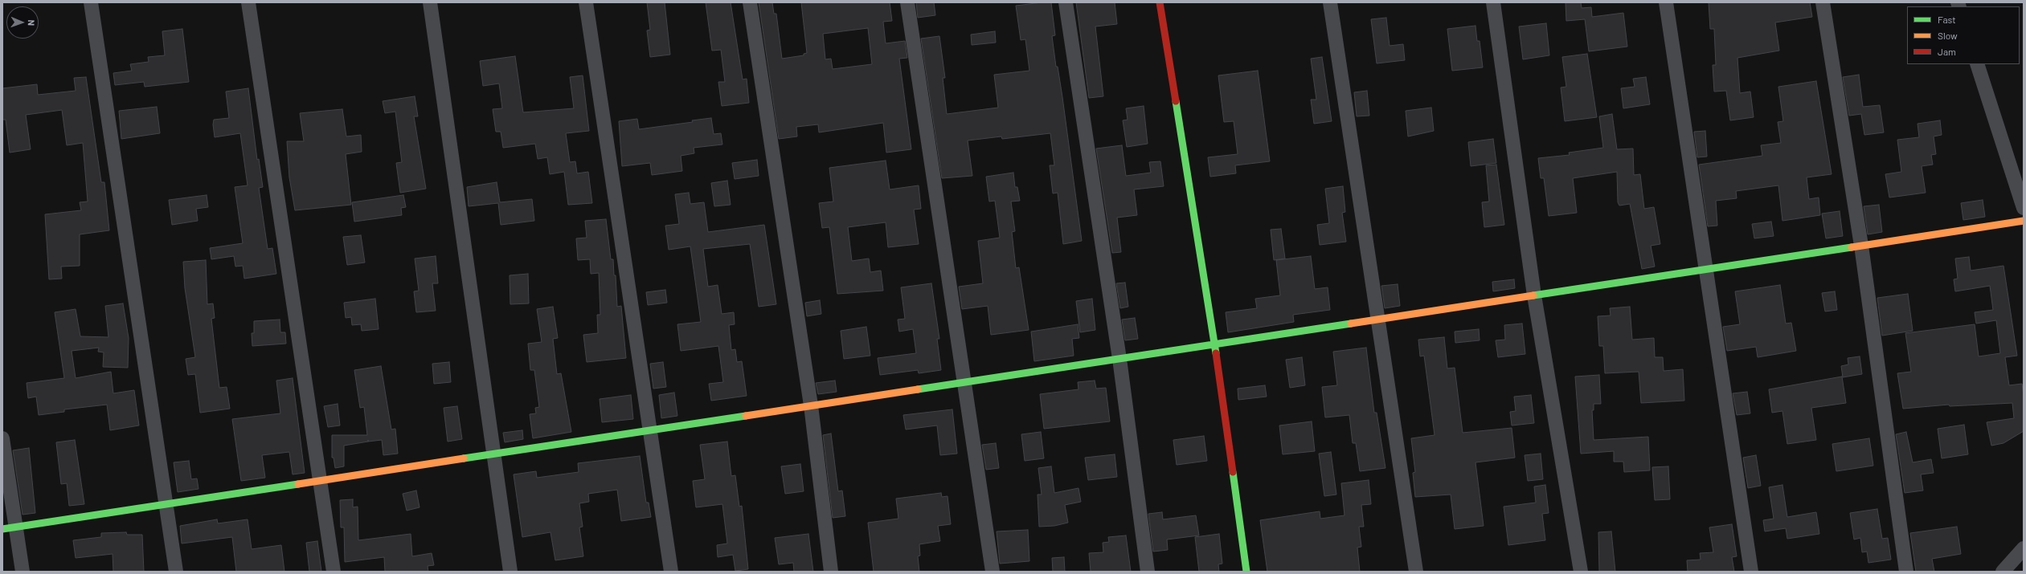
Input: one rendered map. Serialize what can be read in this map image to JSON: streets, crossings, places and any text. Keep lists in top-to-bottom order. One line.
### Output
{"legend":["Fast","Slow","Jam"],"north":"right"}
